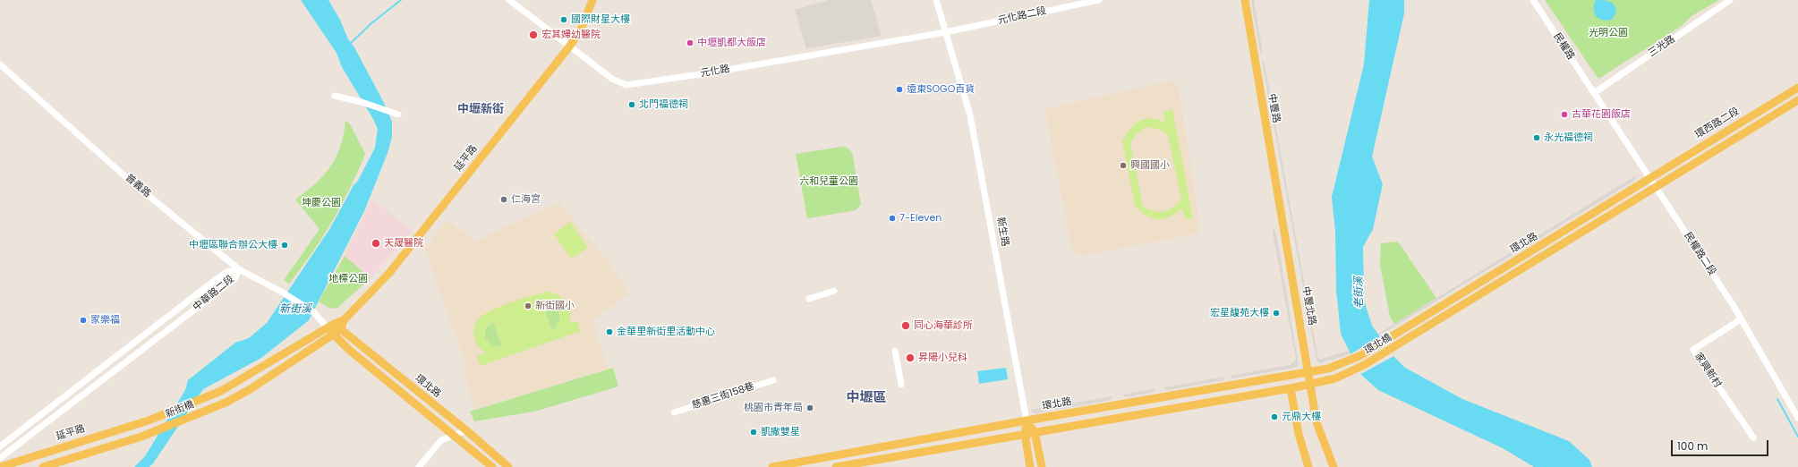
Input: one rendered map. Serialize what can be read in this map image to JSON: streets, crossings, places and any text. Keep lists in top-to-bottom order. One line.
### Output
{"streets":{"main road":["中豐路","環西路二段","延平路","新生路","環北路","中豐北路","環北橋","新街橋"],"street":["元化路二段","民權路","三光路","元化路","普義路","民權路二段","中華路二段","家興新村","慈惠三街158巷"]},"crossings":[["元化路二段","元化路"],["元化路二段","新生路"],["民權路","三光路"],["民權路","民權路二段"],["三光路","民權路二段"],["元化路","延平路"],["元化路","新生路"],["中豐路","中豐北路"],["環西路二段","環北路"],["環西路二段","民權路二段"],["延平路","普義路"],["延平路","環北路"],["延平路","新街橋"],["普義路","環北路"],["普義路","中華路二段"],["新生路","環北路"],["環北路","民權路二段"],["環北路","中豐北路"],["環北路","環北橋"],["民權路二段","環北橋"],["民權路二段","家興新村"],["中豐北路","環北橋"]],"districts":["中壢新街","中壢區"],"water":["老街溪","新街溪"],"parks":["光明公園","六和兒童公園","坤慶公園","地標公園"],"places":["國際財星大樓","宏其婦幼醫院","中壢凱都大飯店","遠東SOGO百貨","北門福德祠","古華花園飯店","永光福德祠","興國國小","仁海宮","7-Eleven","天晟醫院","中壢區聯合辦公大樓","新街國小","宏星馥苑大樓","家樂福","同心海華診所","金華里新街里活動中心","昇陽小兒科","桃園市青年局","元鼎大樓","凱撒雙星"],"scale_bar":"100 m"}
